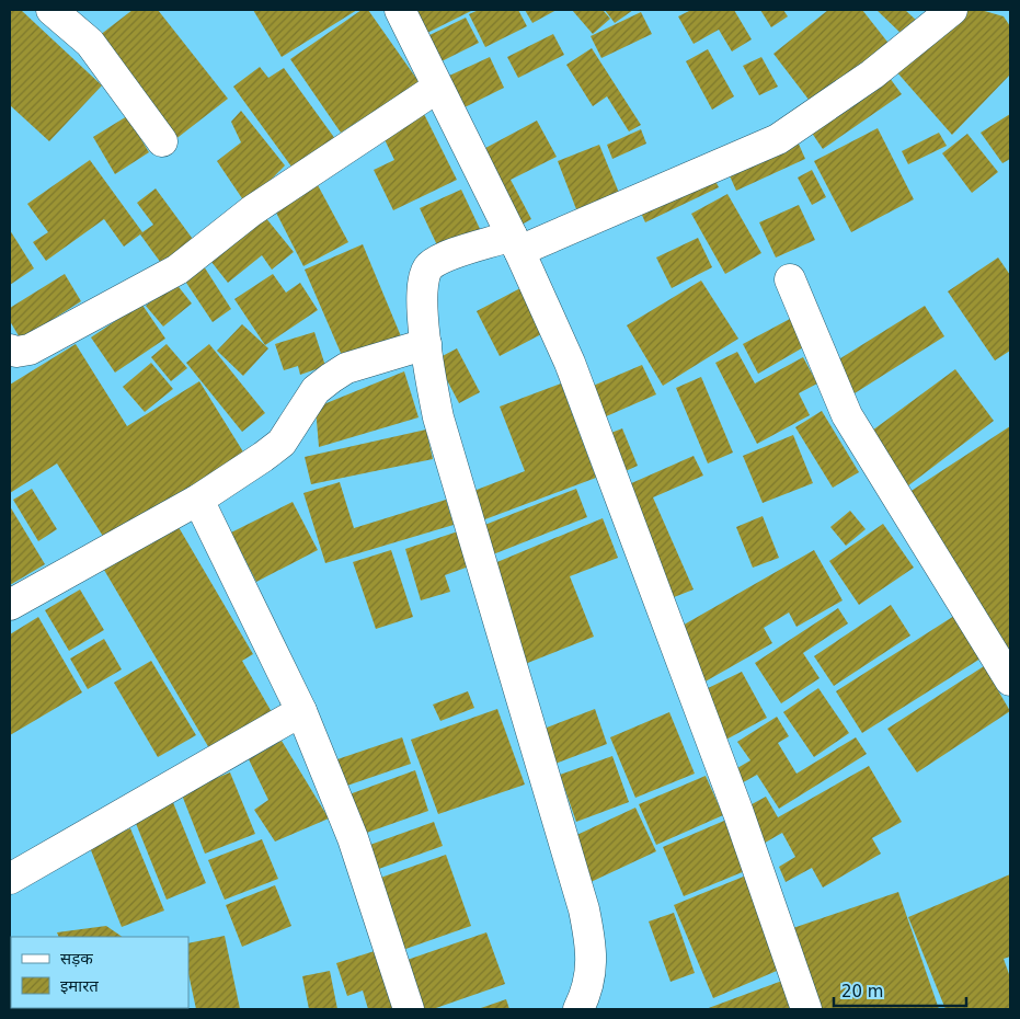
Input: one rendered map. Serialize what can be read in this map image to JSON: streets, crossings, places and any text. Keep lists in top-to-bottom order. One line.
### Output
{"legend":["सड़क","इमारत"],"scale_bar":"20 m"}
